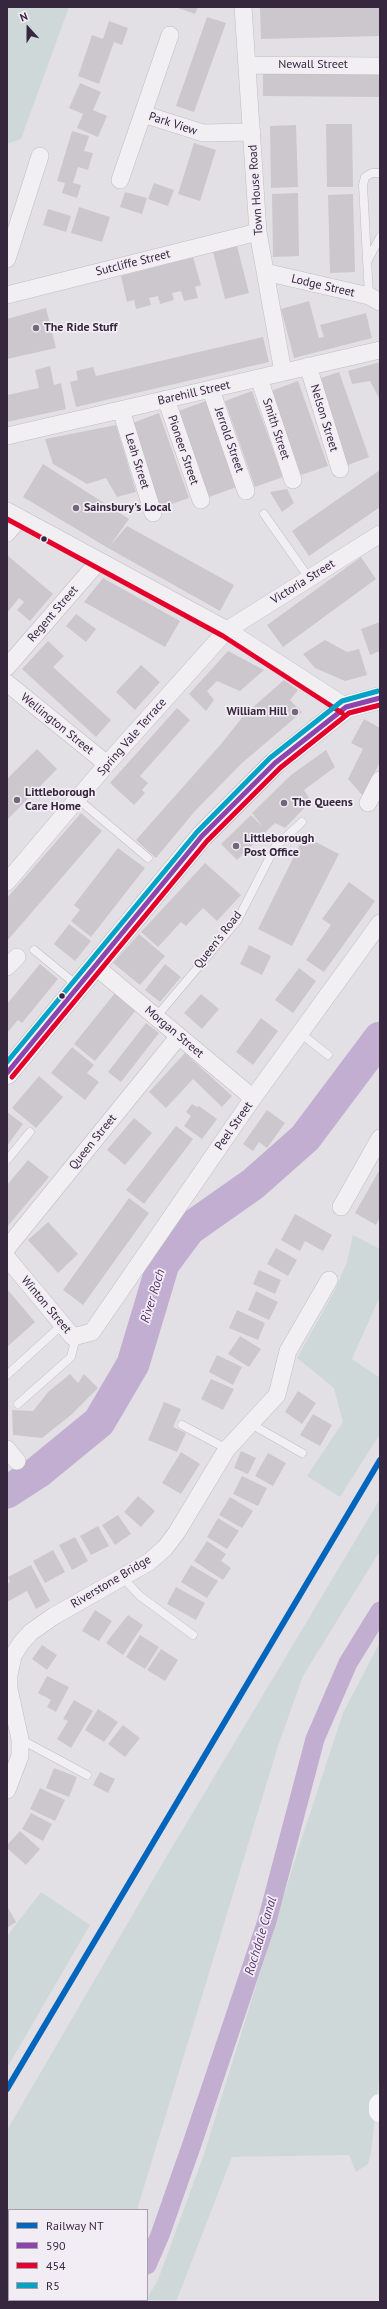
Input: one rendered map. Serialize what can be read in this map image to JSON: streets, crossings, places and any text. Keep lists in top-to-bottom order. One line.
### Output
{"streets":{"street":["Newall Street","Park View","Town House Road","Sutcliffe Street","Lodge Street","Barehill Street","Nelson Street","Smith Street","Jerrold Street","Pioneer Street","Leah Street","Victoria Street","Regent Street","Wellington Street","Spring Vale Terrace","Morgan Street","Peel Street","Queen Street","Winton Street","Riverstone Bridge"],"lane":["Queen's Road"]},"crossings":[["Newall Street","Town House Road"],["Park View","Town House Road"],["Town House Road","Sutcliffe Street"],["Town House Road","Lodge Street"],["Town House Road","Barehill Street"],["Barehill Street","Nelson Street"],["Barehill Street","Smith Street"],["Barehill Street","Jerrold Street"],["Barehill Street","Pioneer Street"],["Barehill Street","Leah Street"],["Victoria Street","Spring Vale Terrace"],["Wellington Street","Spring Vale Terrace"],["Queen's Road","Morgan Street"],["Morgan Street","Peel Street"],["Morgan Street","Queen Street"],["Peel Street","Winton Street"]],"water":["River Roch","Rochdale Canal"],"places":["The Ride Stuff","Sainsbury's Local","William Hill","Littleborough Care Home","The Queens","Littleborough Post Office"],"lines":["transit line 454","transit line R5","transit line 590","rail line NT"],"legend":["Railway NT","590","454","R5"],"north":"top"}
